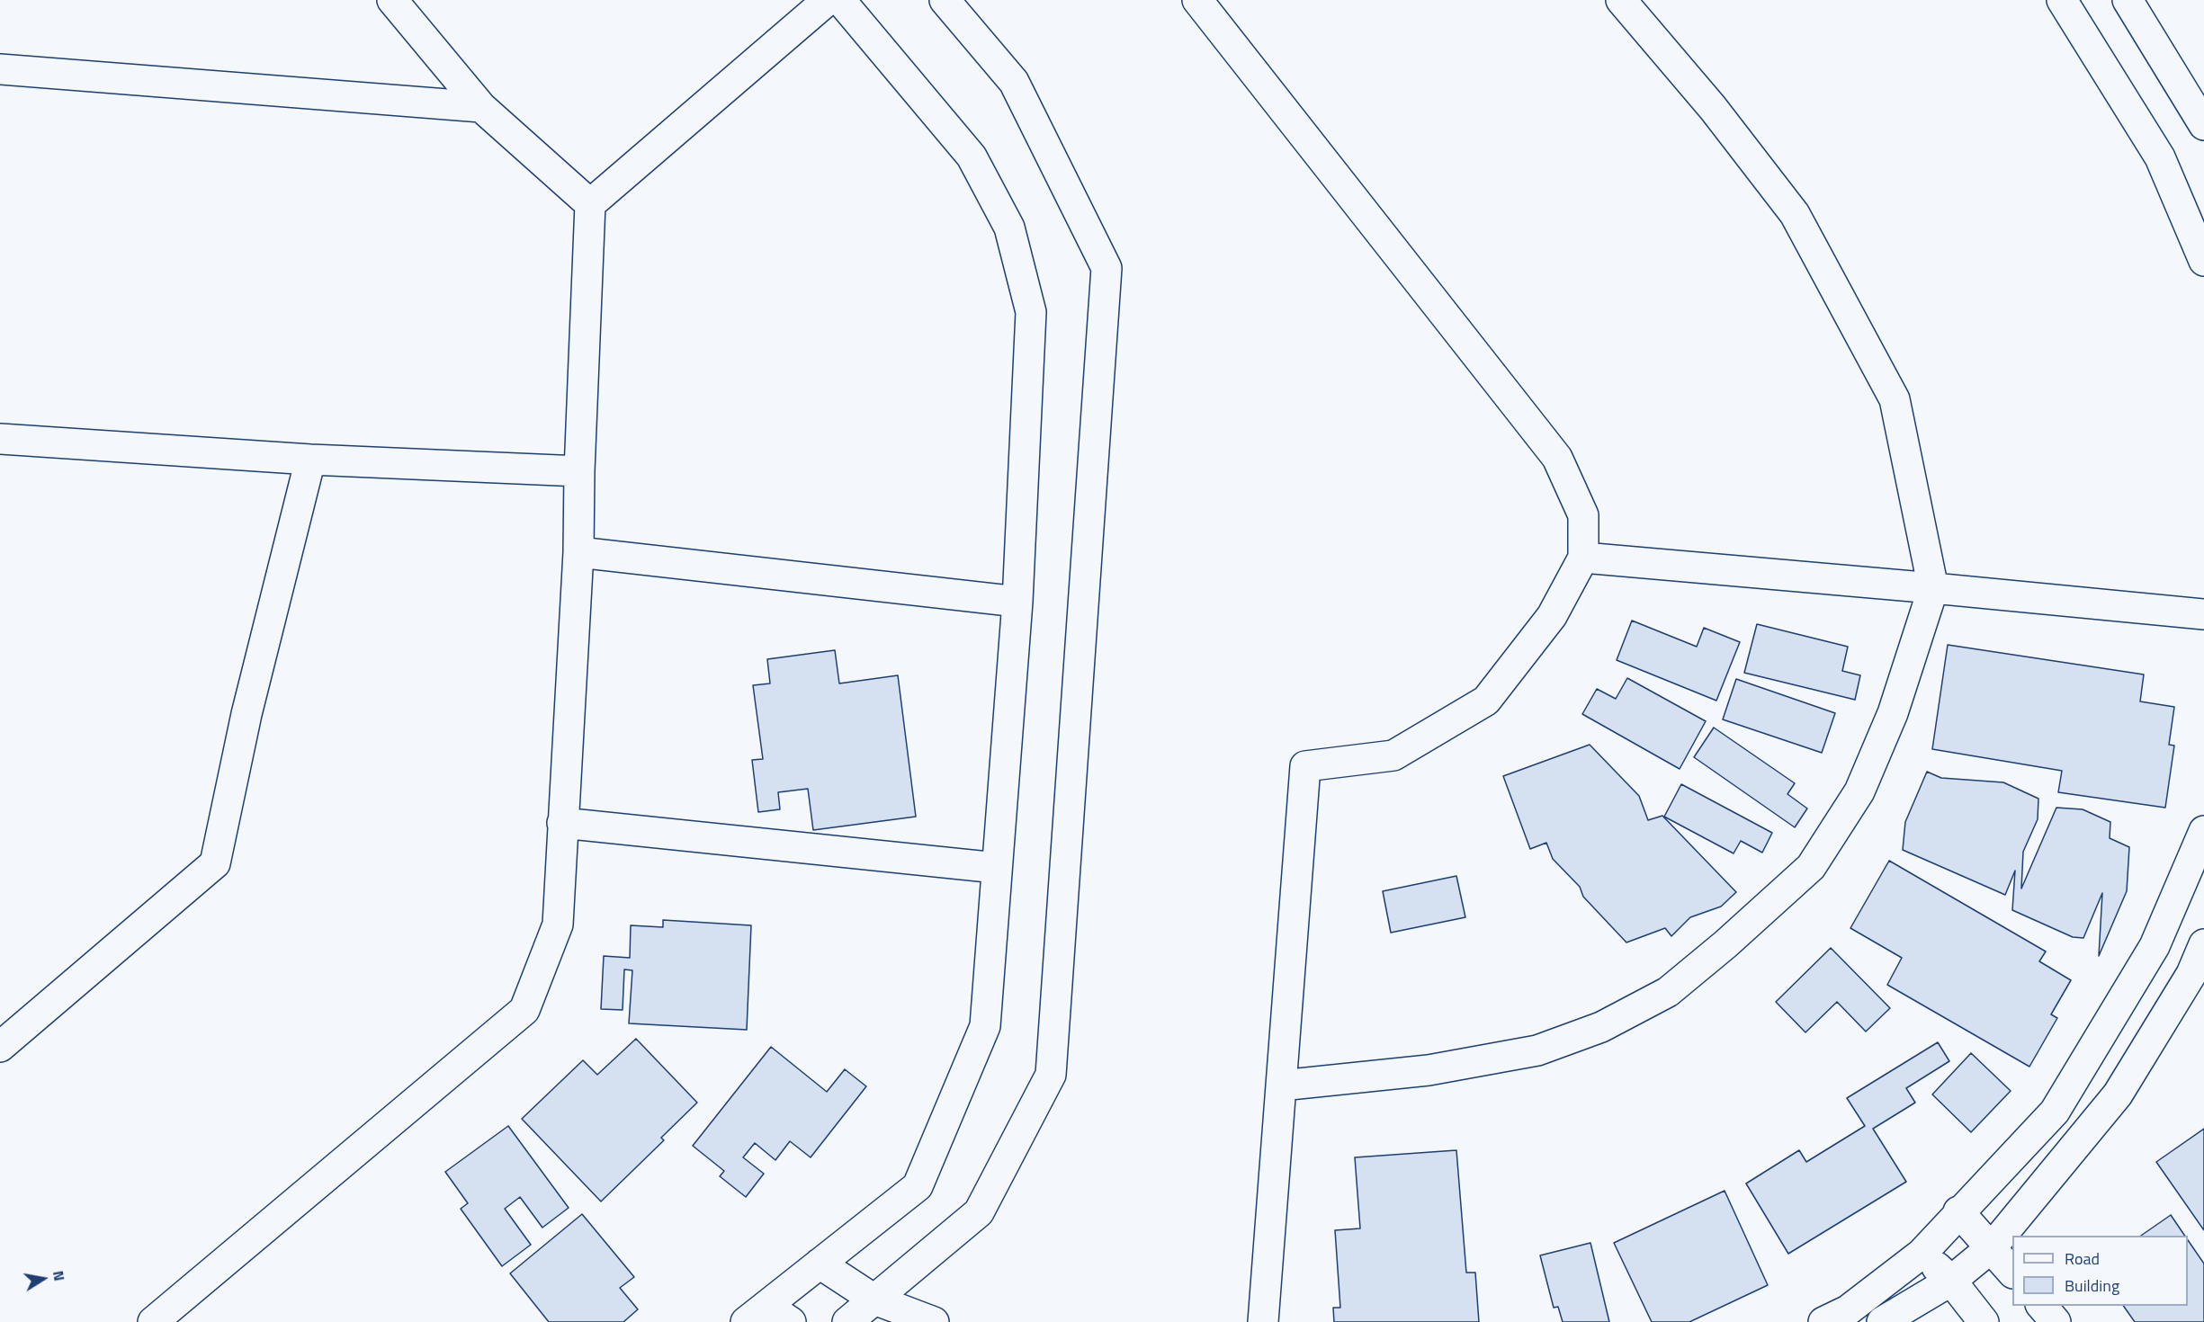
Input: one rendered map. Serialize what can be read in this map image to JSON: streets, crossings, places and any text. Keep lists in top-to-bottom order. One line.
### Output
{"legend":["Road","Building"],"north":"right"}
